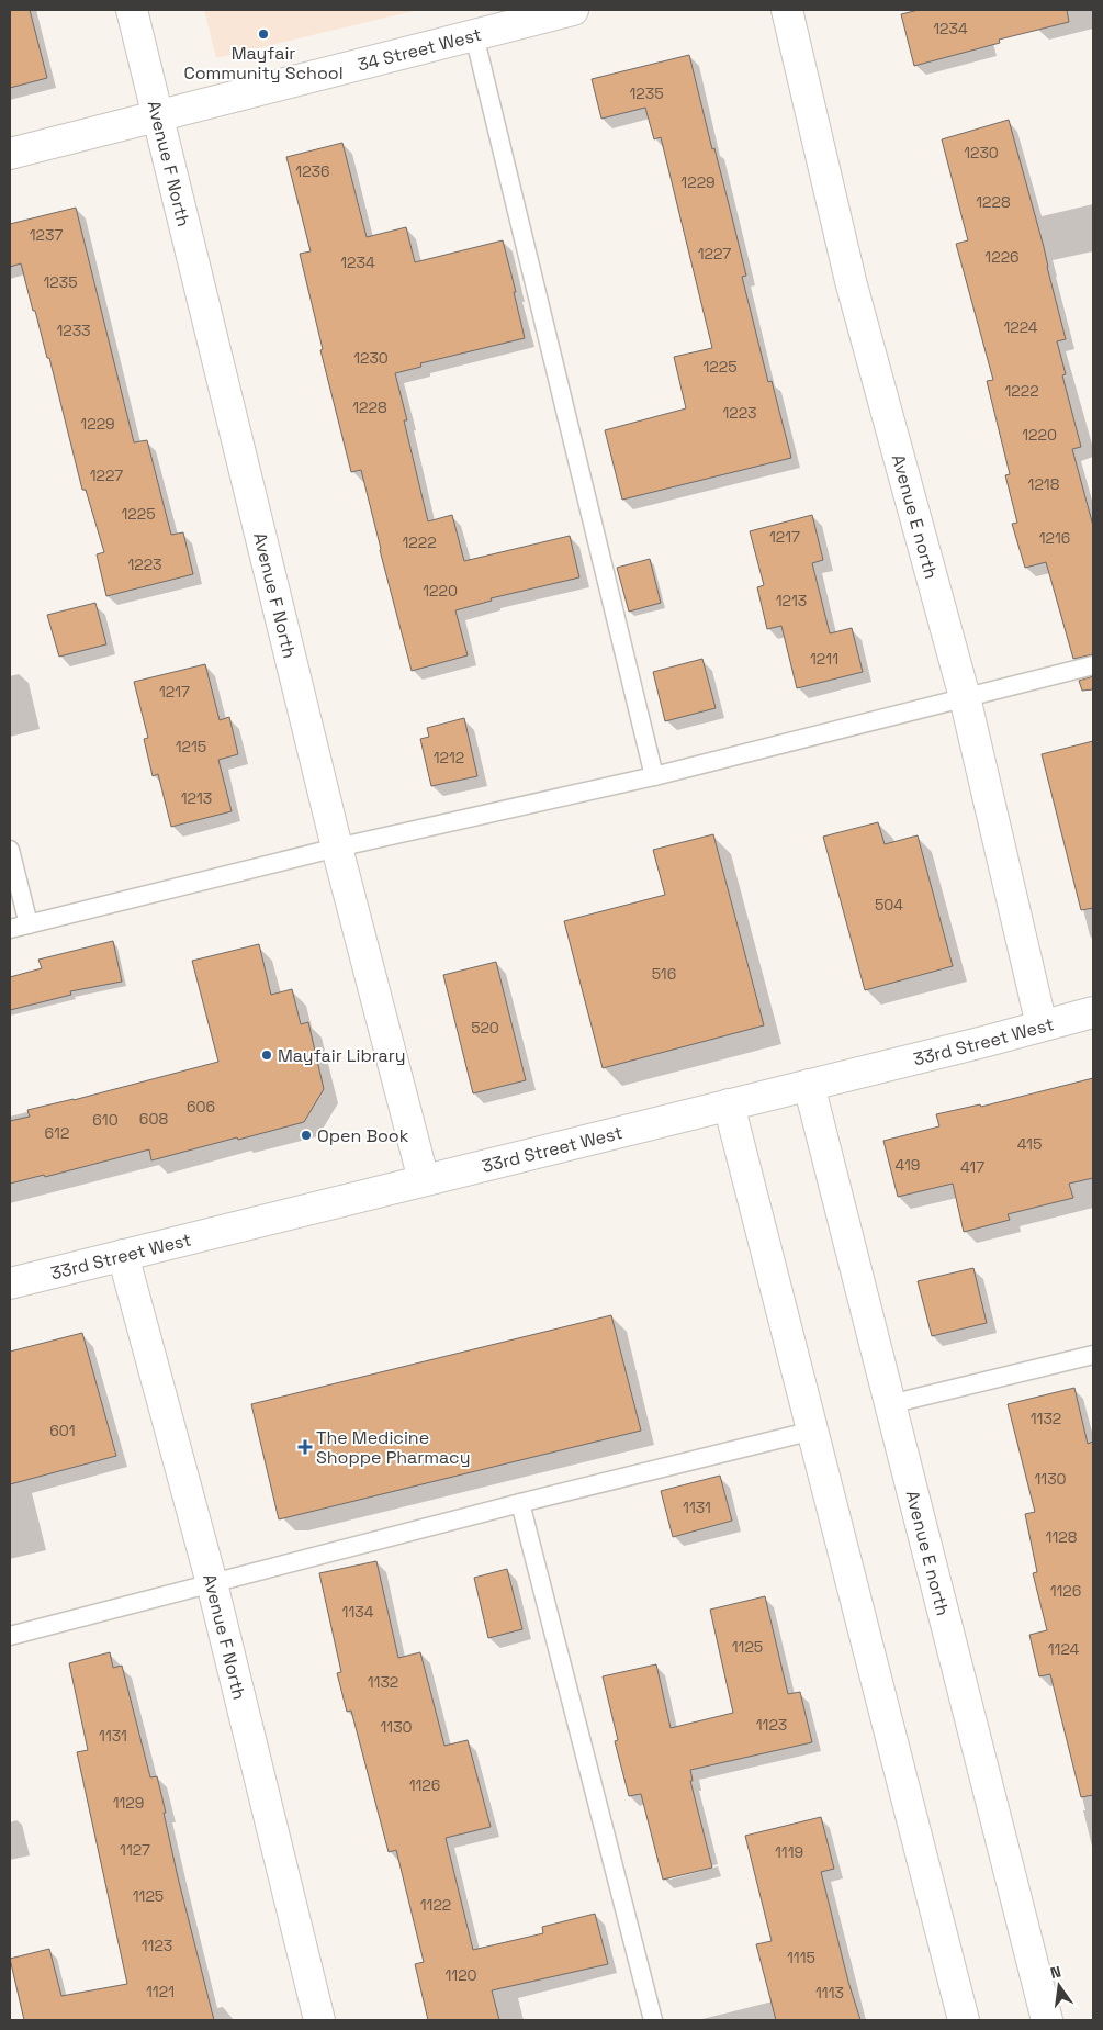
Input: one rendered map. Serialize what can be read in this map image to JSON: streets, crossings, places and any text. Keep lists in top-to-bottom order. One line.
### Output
{"streets":{"street":["34 Street West","Avenue F North","Avenue E north","33rd Street West"]},"crossings":[["34 Street West","Avenue F North"],["Avenue F North","33rd Street West"],["Avenue E north","33rd Street West"]],"places":{"other":["Mayfair Community School","Mayfair Library","Open Book"],"health":["The Medicine Shoppe Pharmacy"]},"house_numbers":["1234","1235","1230","1236","1229","1228","1237","1227","1226","1234","1235","1224","1233","1230","1225","1222","1228","1223","1229","1220","1227","1218","1225","1217","1216","1222","1223","1220","1213","1211","1217","1215","1212","1213","504","516","520","606","608","610","612","415","419","417","1132","601","1130","1131","1128","1126","1134","1125","1124","1132","1123","1130","1131","1126","1129","1127","1119","1125","1122","1123","1115","1120","1121","1113"],"north":"top"}
